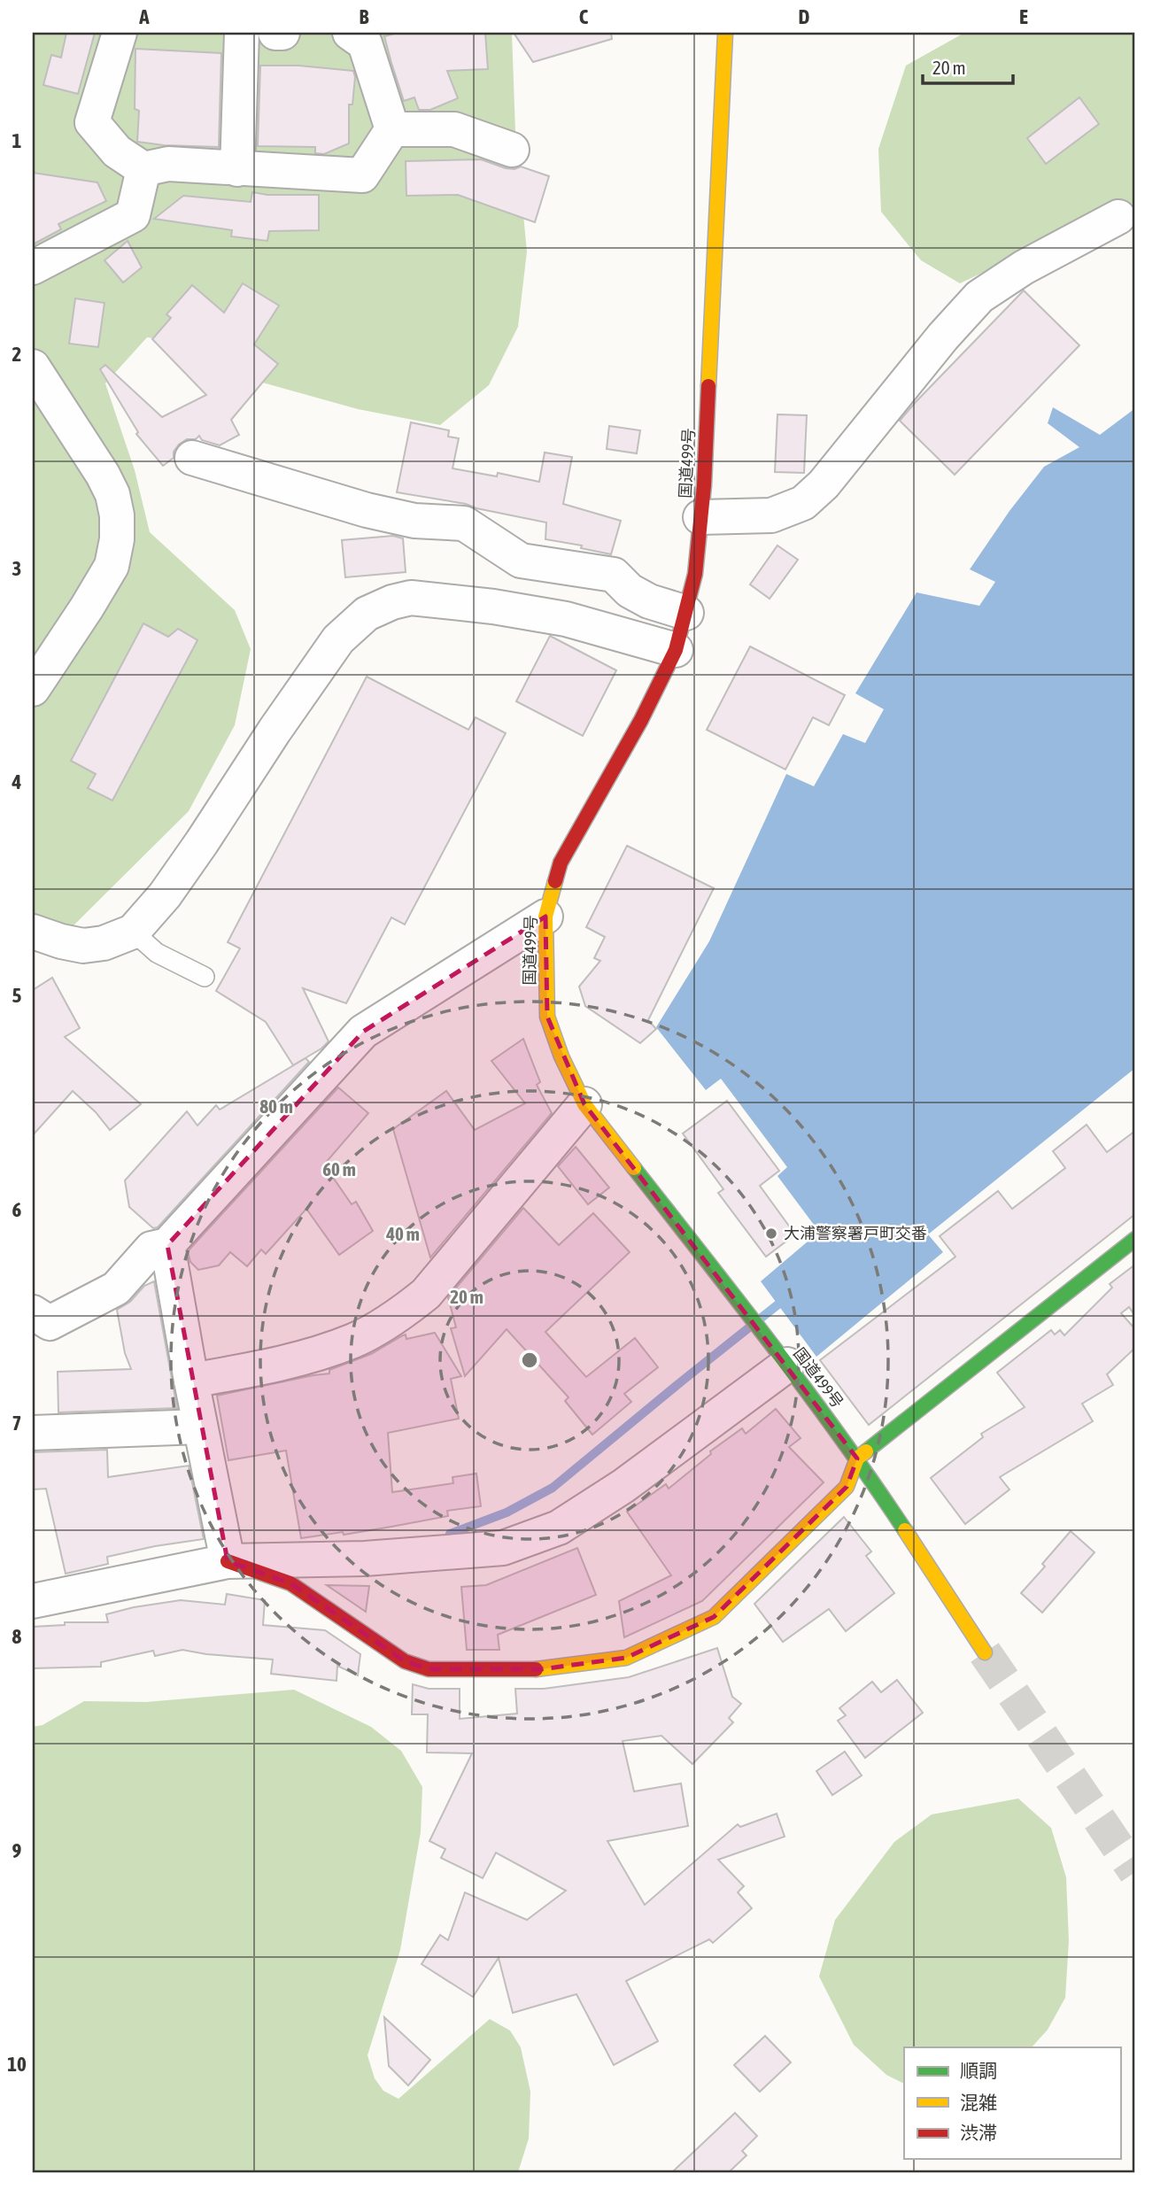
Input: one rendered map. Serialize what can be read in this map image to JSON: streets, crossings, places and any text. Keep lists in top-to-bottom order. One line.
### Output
{"streets":{"main road":["国道499号"]},"places":["大浦警察署戸町交番"],"legend":["順調","混雑","渋滞"],"scale_bar":"20 m","grid":{"columns":["A","B","C","D","E"],"rows":["1","2","3","4","5","6","7","8","9","10"]},"rings":["80 m","60 m","40 m","20 m"]}
